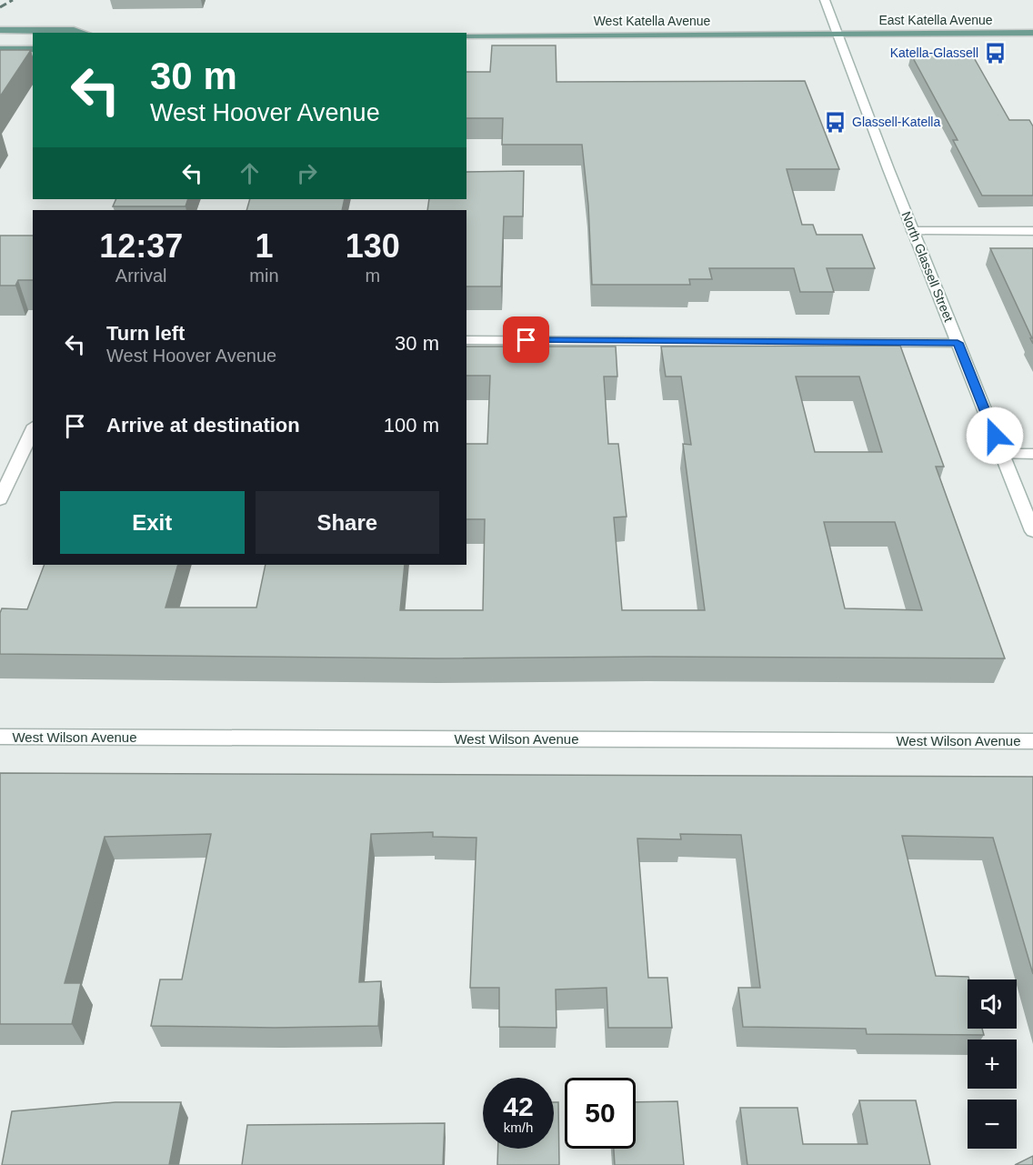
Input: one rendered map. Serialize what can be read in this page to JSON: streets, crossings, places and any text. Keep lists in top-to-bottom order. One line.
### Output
{"streets":{"main road":["East Katella Avenue","West Katella Avenue"],"street":["North Glassell Street","West Wilson Avenue"]},"crossings":[["East Katella Avenue","West Katella Avenue"],["East Katella Avenue","North Glassell Street"],["West Katella Avenue","North Glassell Street"]],"places":{"bus stop":["Katella-Glassell","Glassell-Katella"]},"page":{"turn":["30 m","West Hoover Avenue"],"eta":["12:37","Arrival","1","min","130","m"],"list":[{"name":"Turn left","note":"West Hoover Avenue","value":"30 m"},{"name":"Arrive at destination","value":"100 m"}],"buttons":["Exit","Share"],"map_buttons":["+","−"],"speed":"42 km/h","limit":"50"}}
